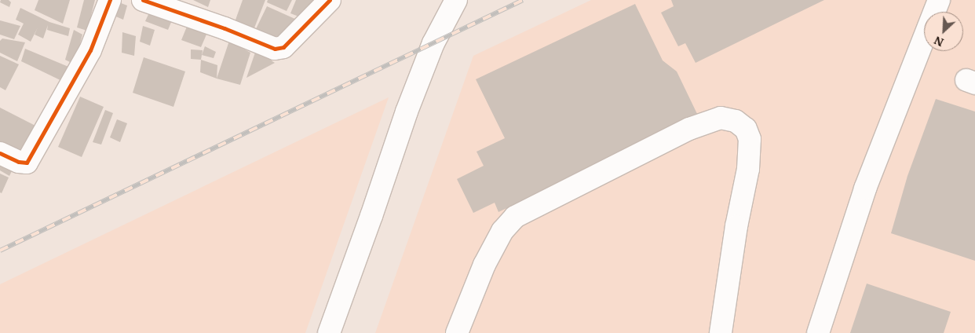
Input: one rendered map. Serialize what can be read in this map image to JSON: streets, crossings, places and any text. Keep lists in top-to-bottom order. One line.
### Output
{"north":"bottom left"}
